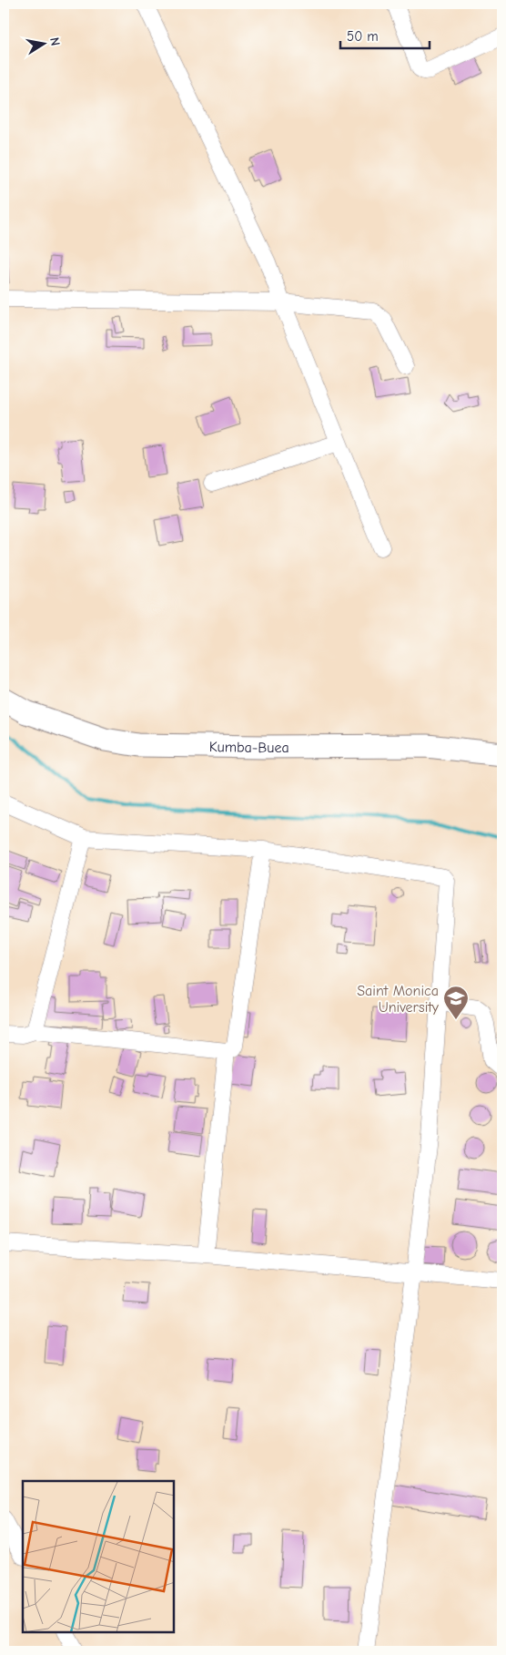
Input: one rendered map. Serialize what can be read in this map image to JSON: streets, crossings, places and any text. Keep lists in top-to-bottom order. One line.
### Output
{"streets":{"highway":["Kumba-Buea"]},"places":{"school or university":["Saint Monica University"]},"scale_bar":"50 m","north":"right"}
